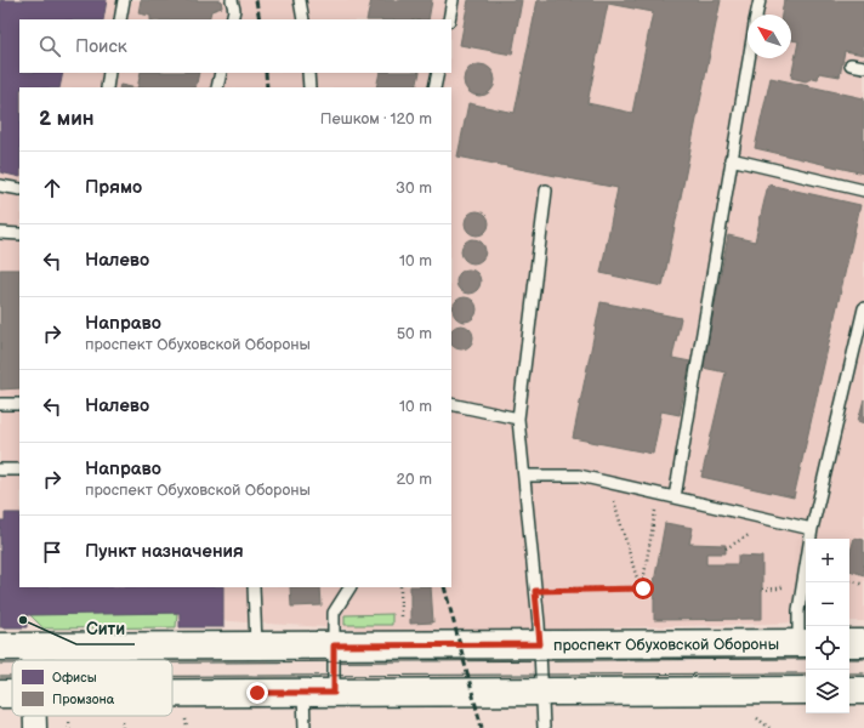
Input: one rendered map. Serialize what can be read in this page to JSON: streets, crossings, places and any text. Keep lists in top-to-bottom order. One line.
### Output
{"streets":{"main road":["проспект Обуховской Обороны"]},"places":["Сити"],"legend":["Офисы","Промзона"],"north":"top left","page":{"search":"Поиск","heading":["2 мин","Пешком · 120 m"],"list":[["Прямо","30 m"],["Налево","10 m"],["Направо","проспект Обуховской Обороны","50 m"],["Налево","10 m"],["Направо","проспект Обуховской Обороны","20 m"],"Пункт назначения"],"map_buttons":["+","−"]}}
